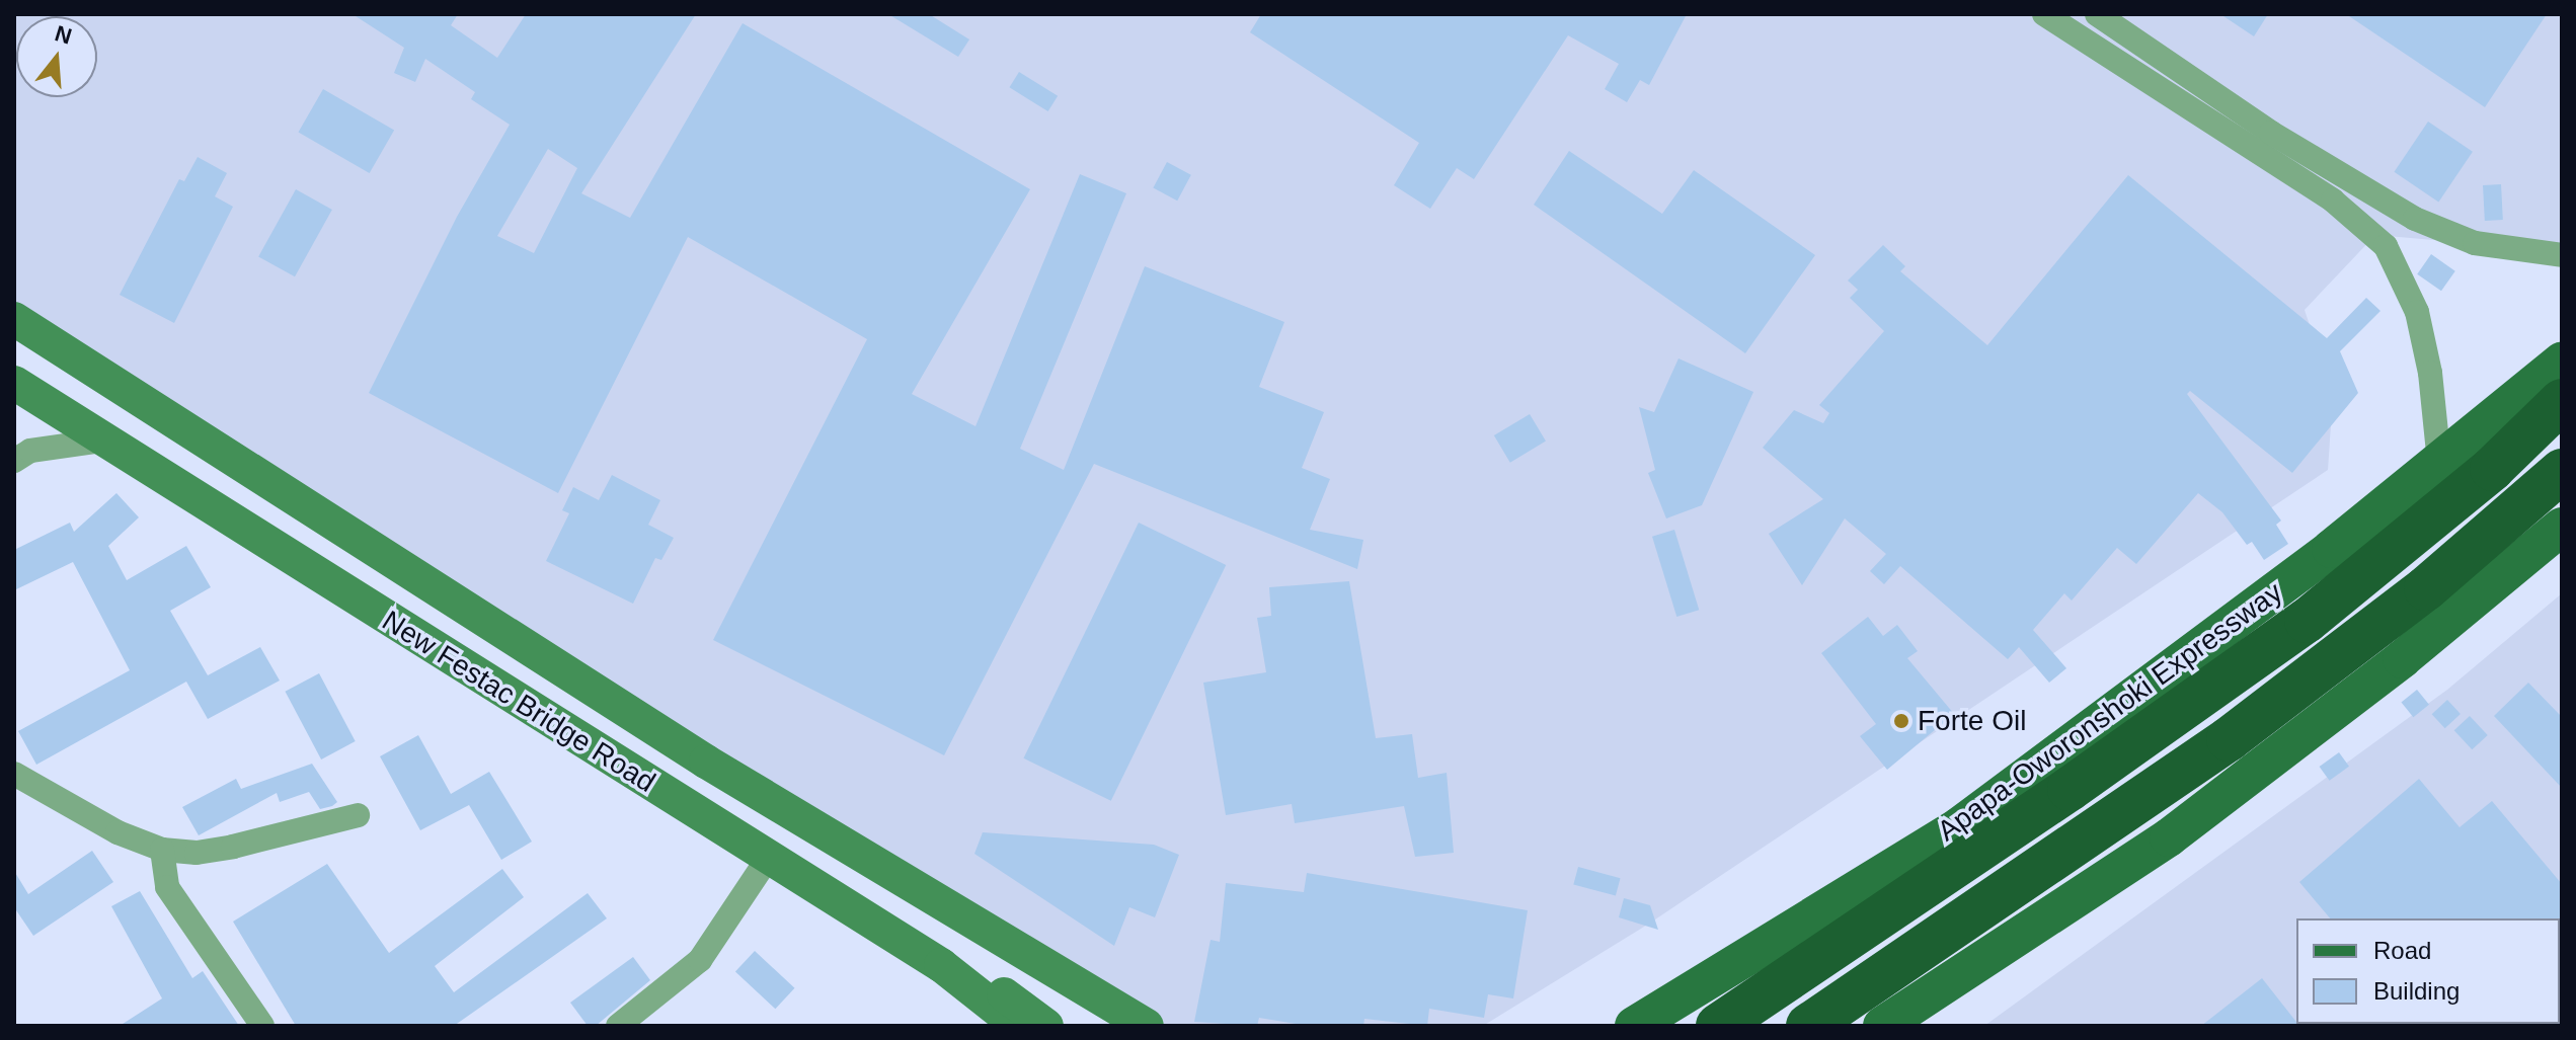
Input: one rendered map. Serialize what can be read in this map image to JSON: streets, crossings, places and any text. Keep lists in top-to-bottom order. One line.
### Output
{"streets":{"highway":["Apapa-Oworonshoki Expressway"],"main road":["New Festac Bridge Road"]},"places":["Forte Oil"],"legend":["Road","Building"],"north":"top"}
